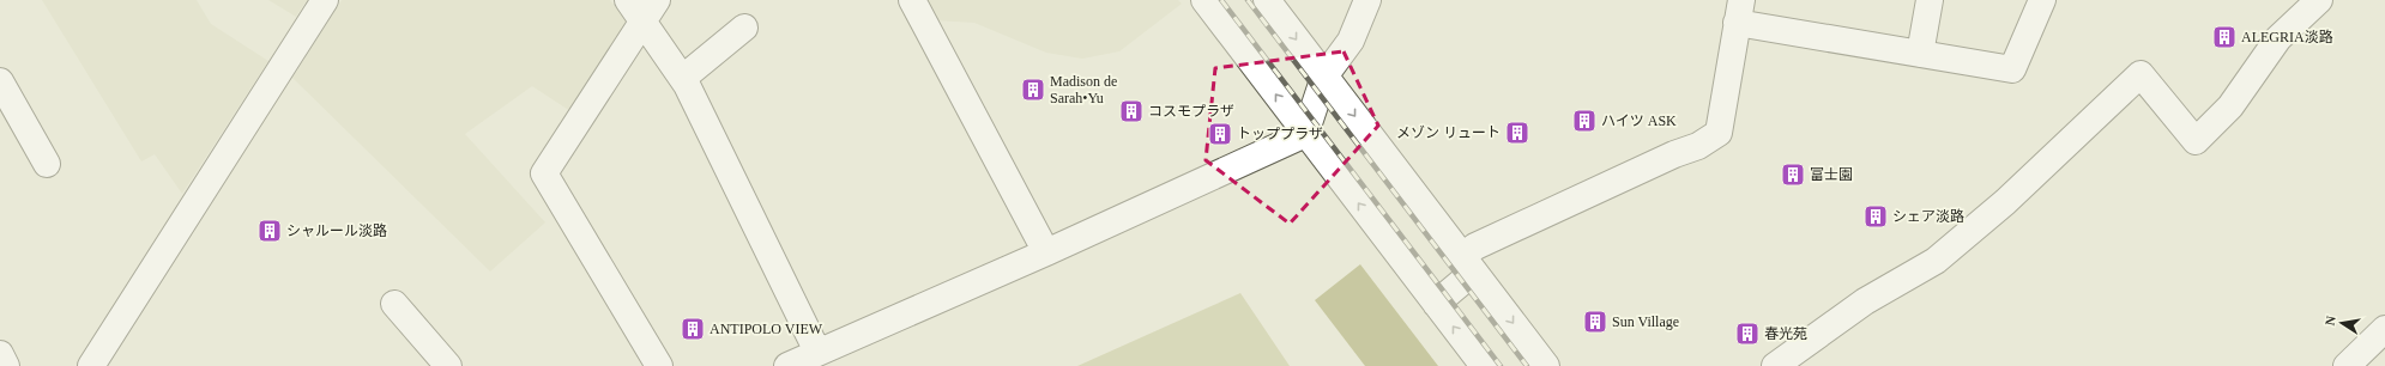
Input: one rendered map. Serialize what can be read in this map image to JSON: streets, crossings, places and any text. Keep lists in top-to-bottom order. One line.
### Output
{"places":{"building":["ALEGRIA淡路","Madison de Sarah•Yu","コスモプラザ","ハイツ ASK","メゾン リュート","トッププラザ","富士園","シェア淡路","シャルール淡路","Sun Village","ANTIPOLO VIEW","春光苑"]},"north":"left"}
